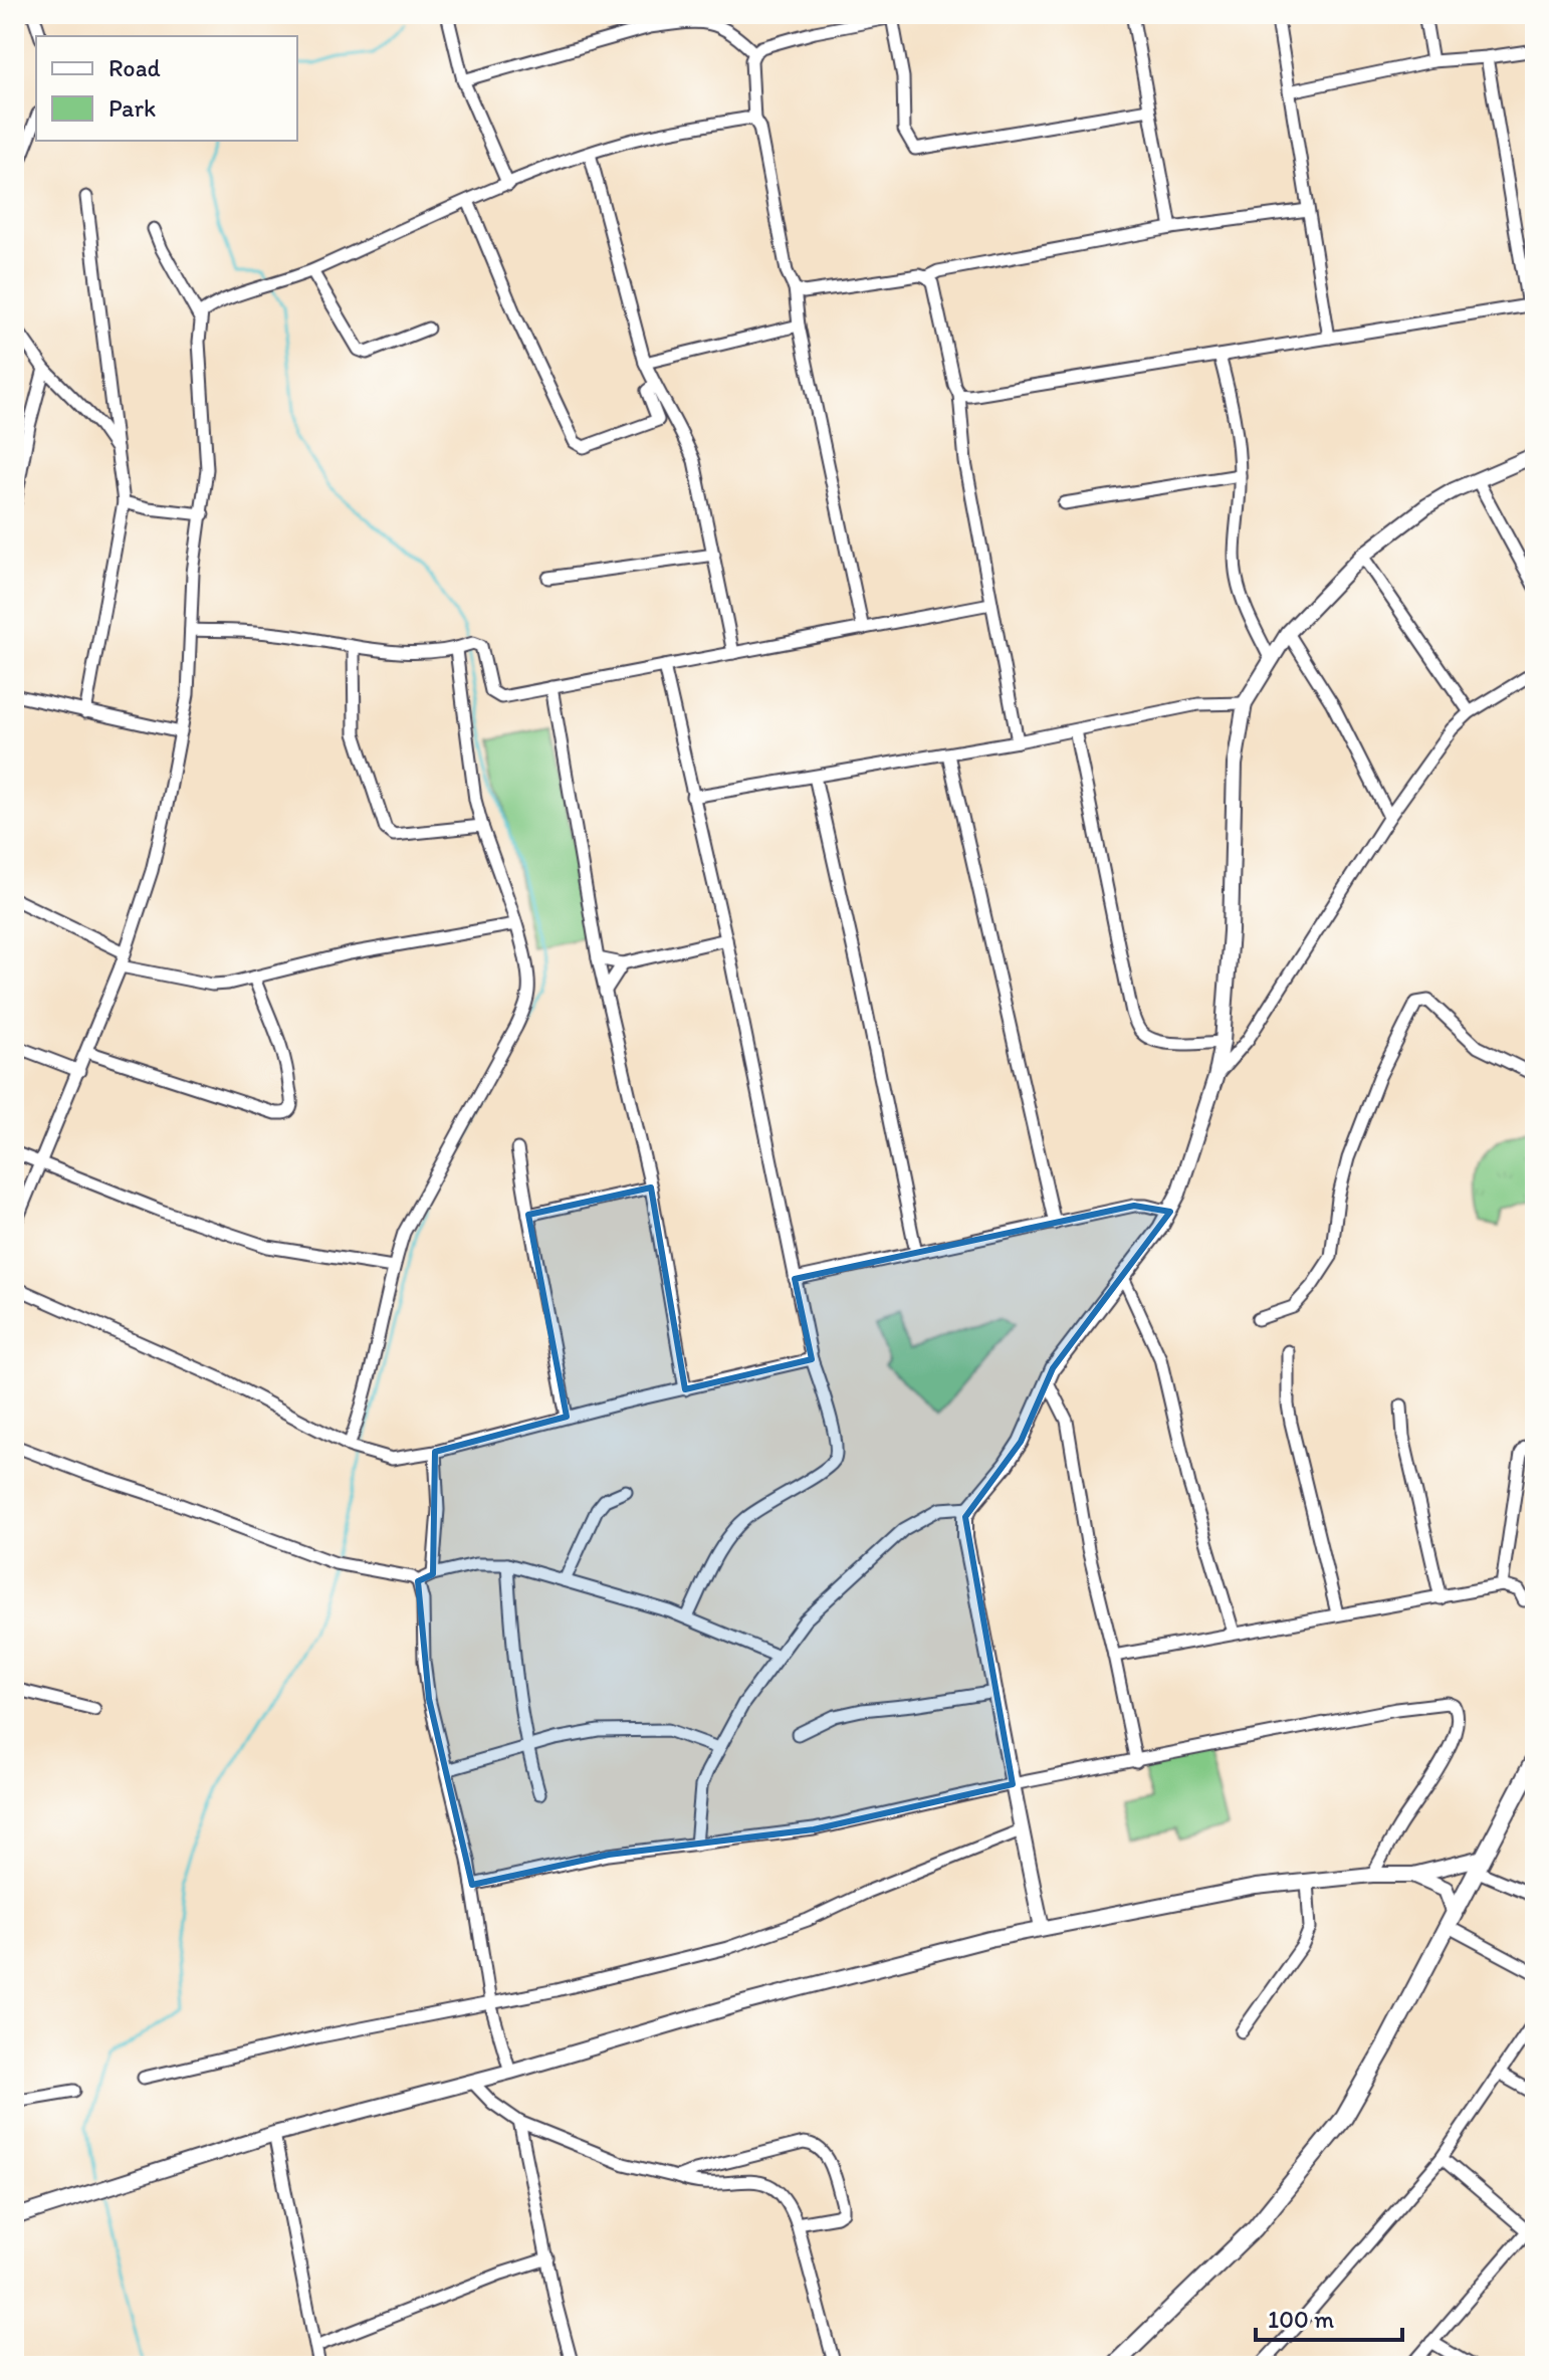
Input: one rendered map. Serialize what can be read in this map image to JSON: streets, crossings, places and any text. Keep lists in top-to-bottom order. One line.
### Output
{"legend":["Road","Park"],"scale_bar":"100 m"}
